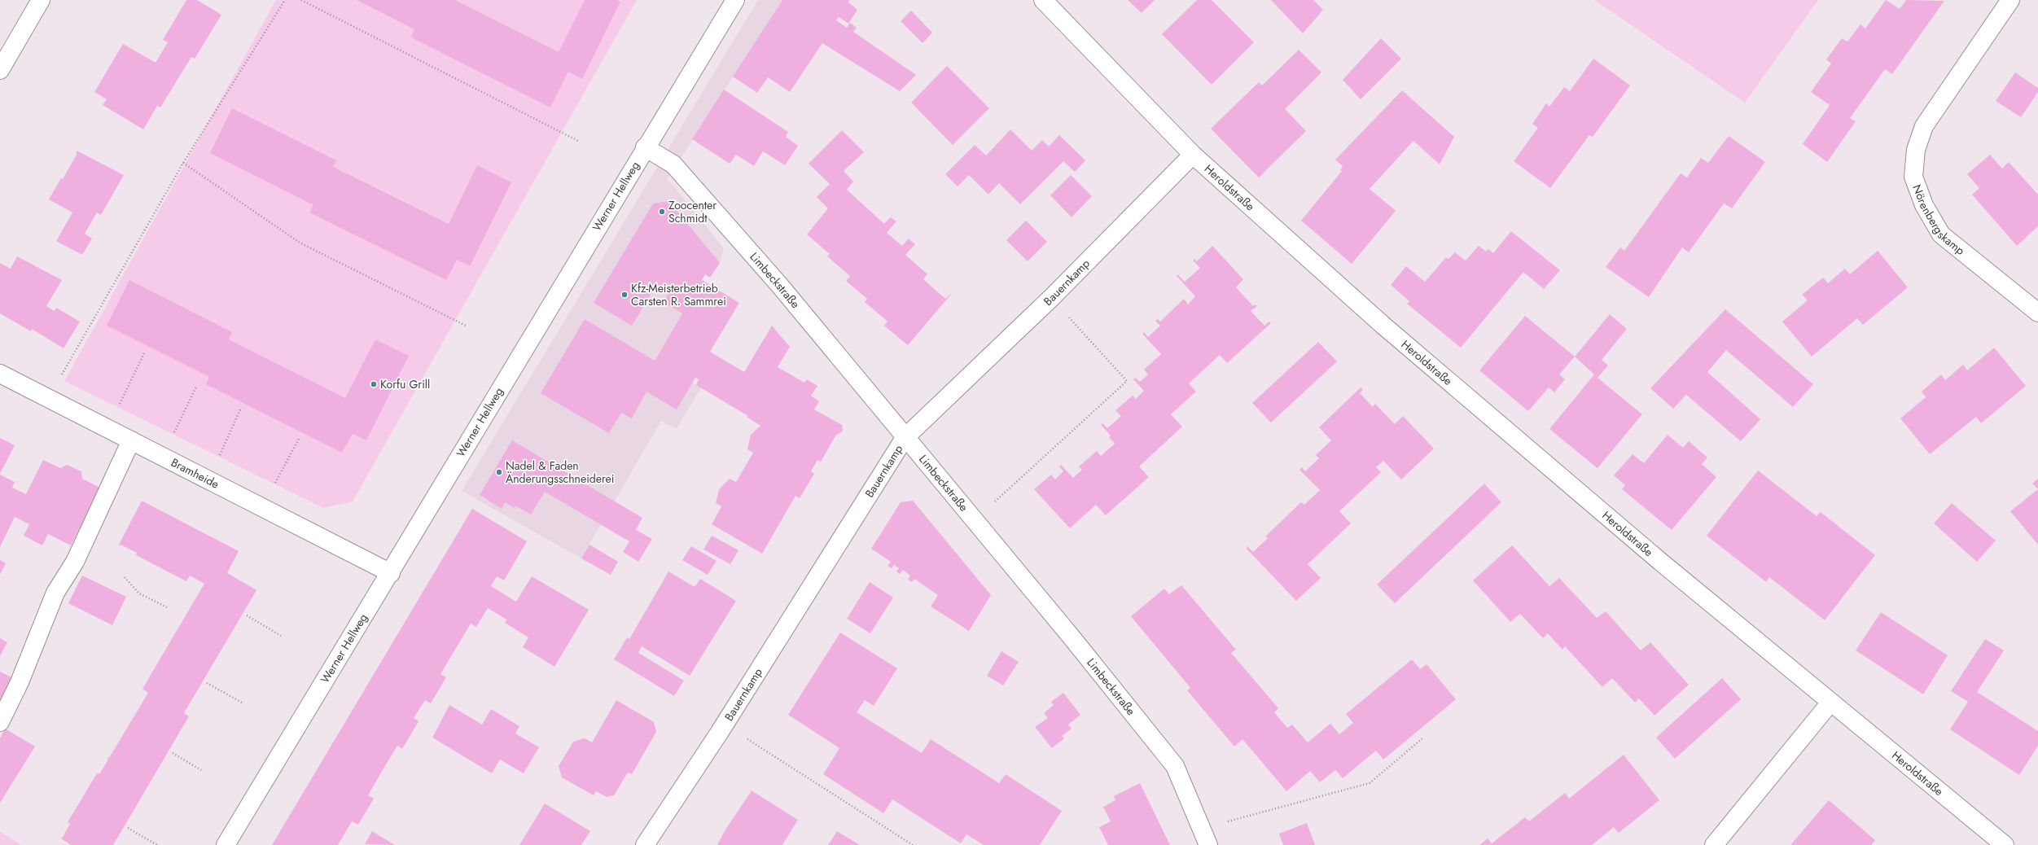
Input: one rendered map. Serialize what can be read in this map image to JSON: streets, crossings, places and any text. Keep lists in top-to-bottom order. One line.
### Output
{"streets":{"street":["Heroldstraße","Werner Hellweg","Nörenbergskamp","Limbeckstraße","Bauernkamp","Bramheide"]},"crossings":[["Heroldstraße","Bauernkamp"],["Werner Hellweg","Limbeckstraße"],["Werner Hellweg","Bramheide"],["Limbeckstraße","Bauernkamp"]],"places":["Zoocenter Schmidt","Kfz-Meisterbetrieb Carsten R. Sammrei","Korfu Grill","Nadel & Faden Änderungsschneiderei"]}
